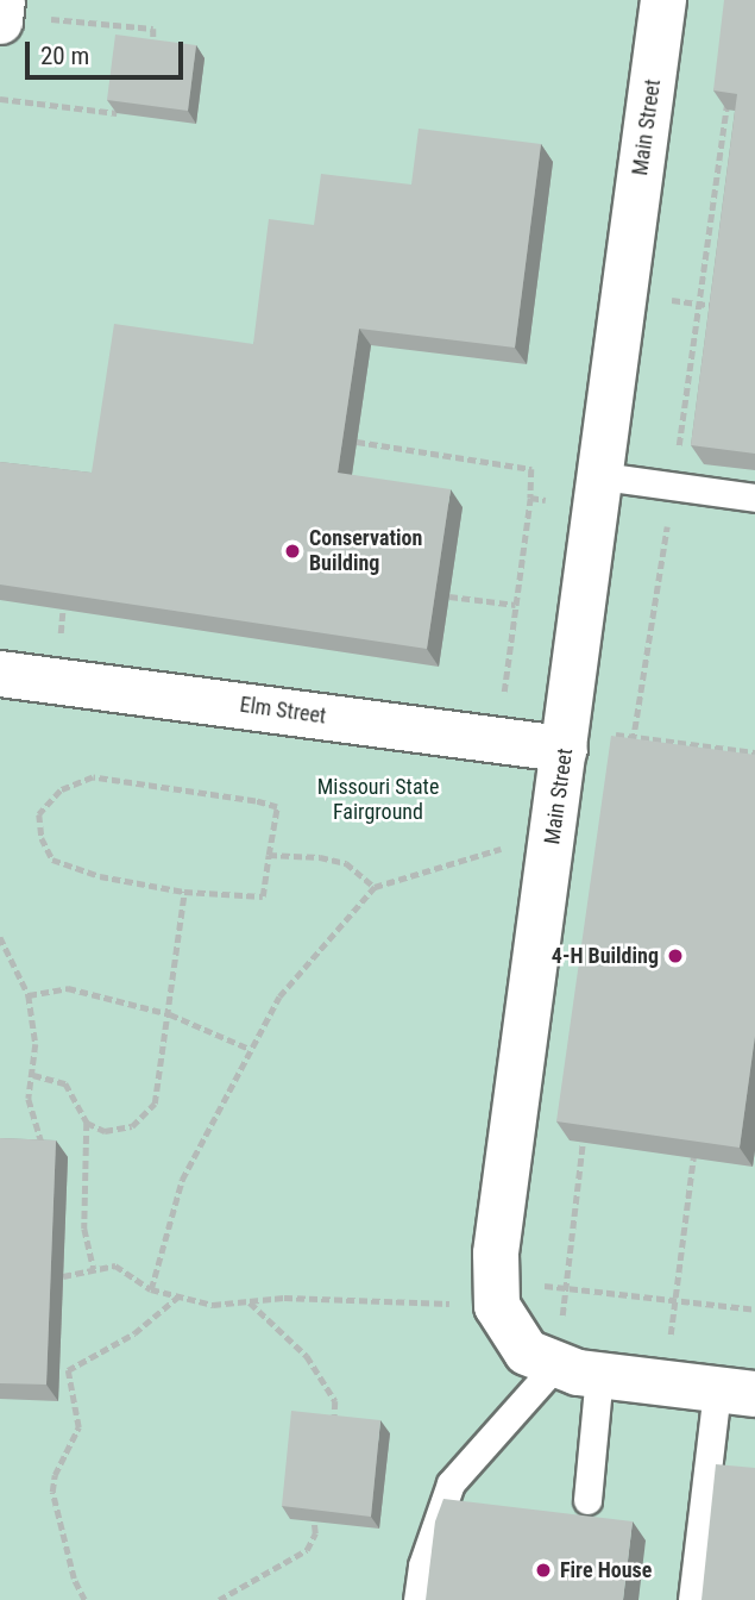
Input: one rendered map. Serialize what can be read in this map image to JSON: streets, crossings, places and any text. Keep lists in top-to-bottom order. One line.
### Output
{"streets":{"street":["Main Street","Elm Street"]},"crossings":[["Main Street","Elm Street"]],"parks":["Missouri State Fairground"],"places":["Conservation Building","4-H Building","Fire House"],"scale_bar":"20 m"}
